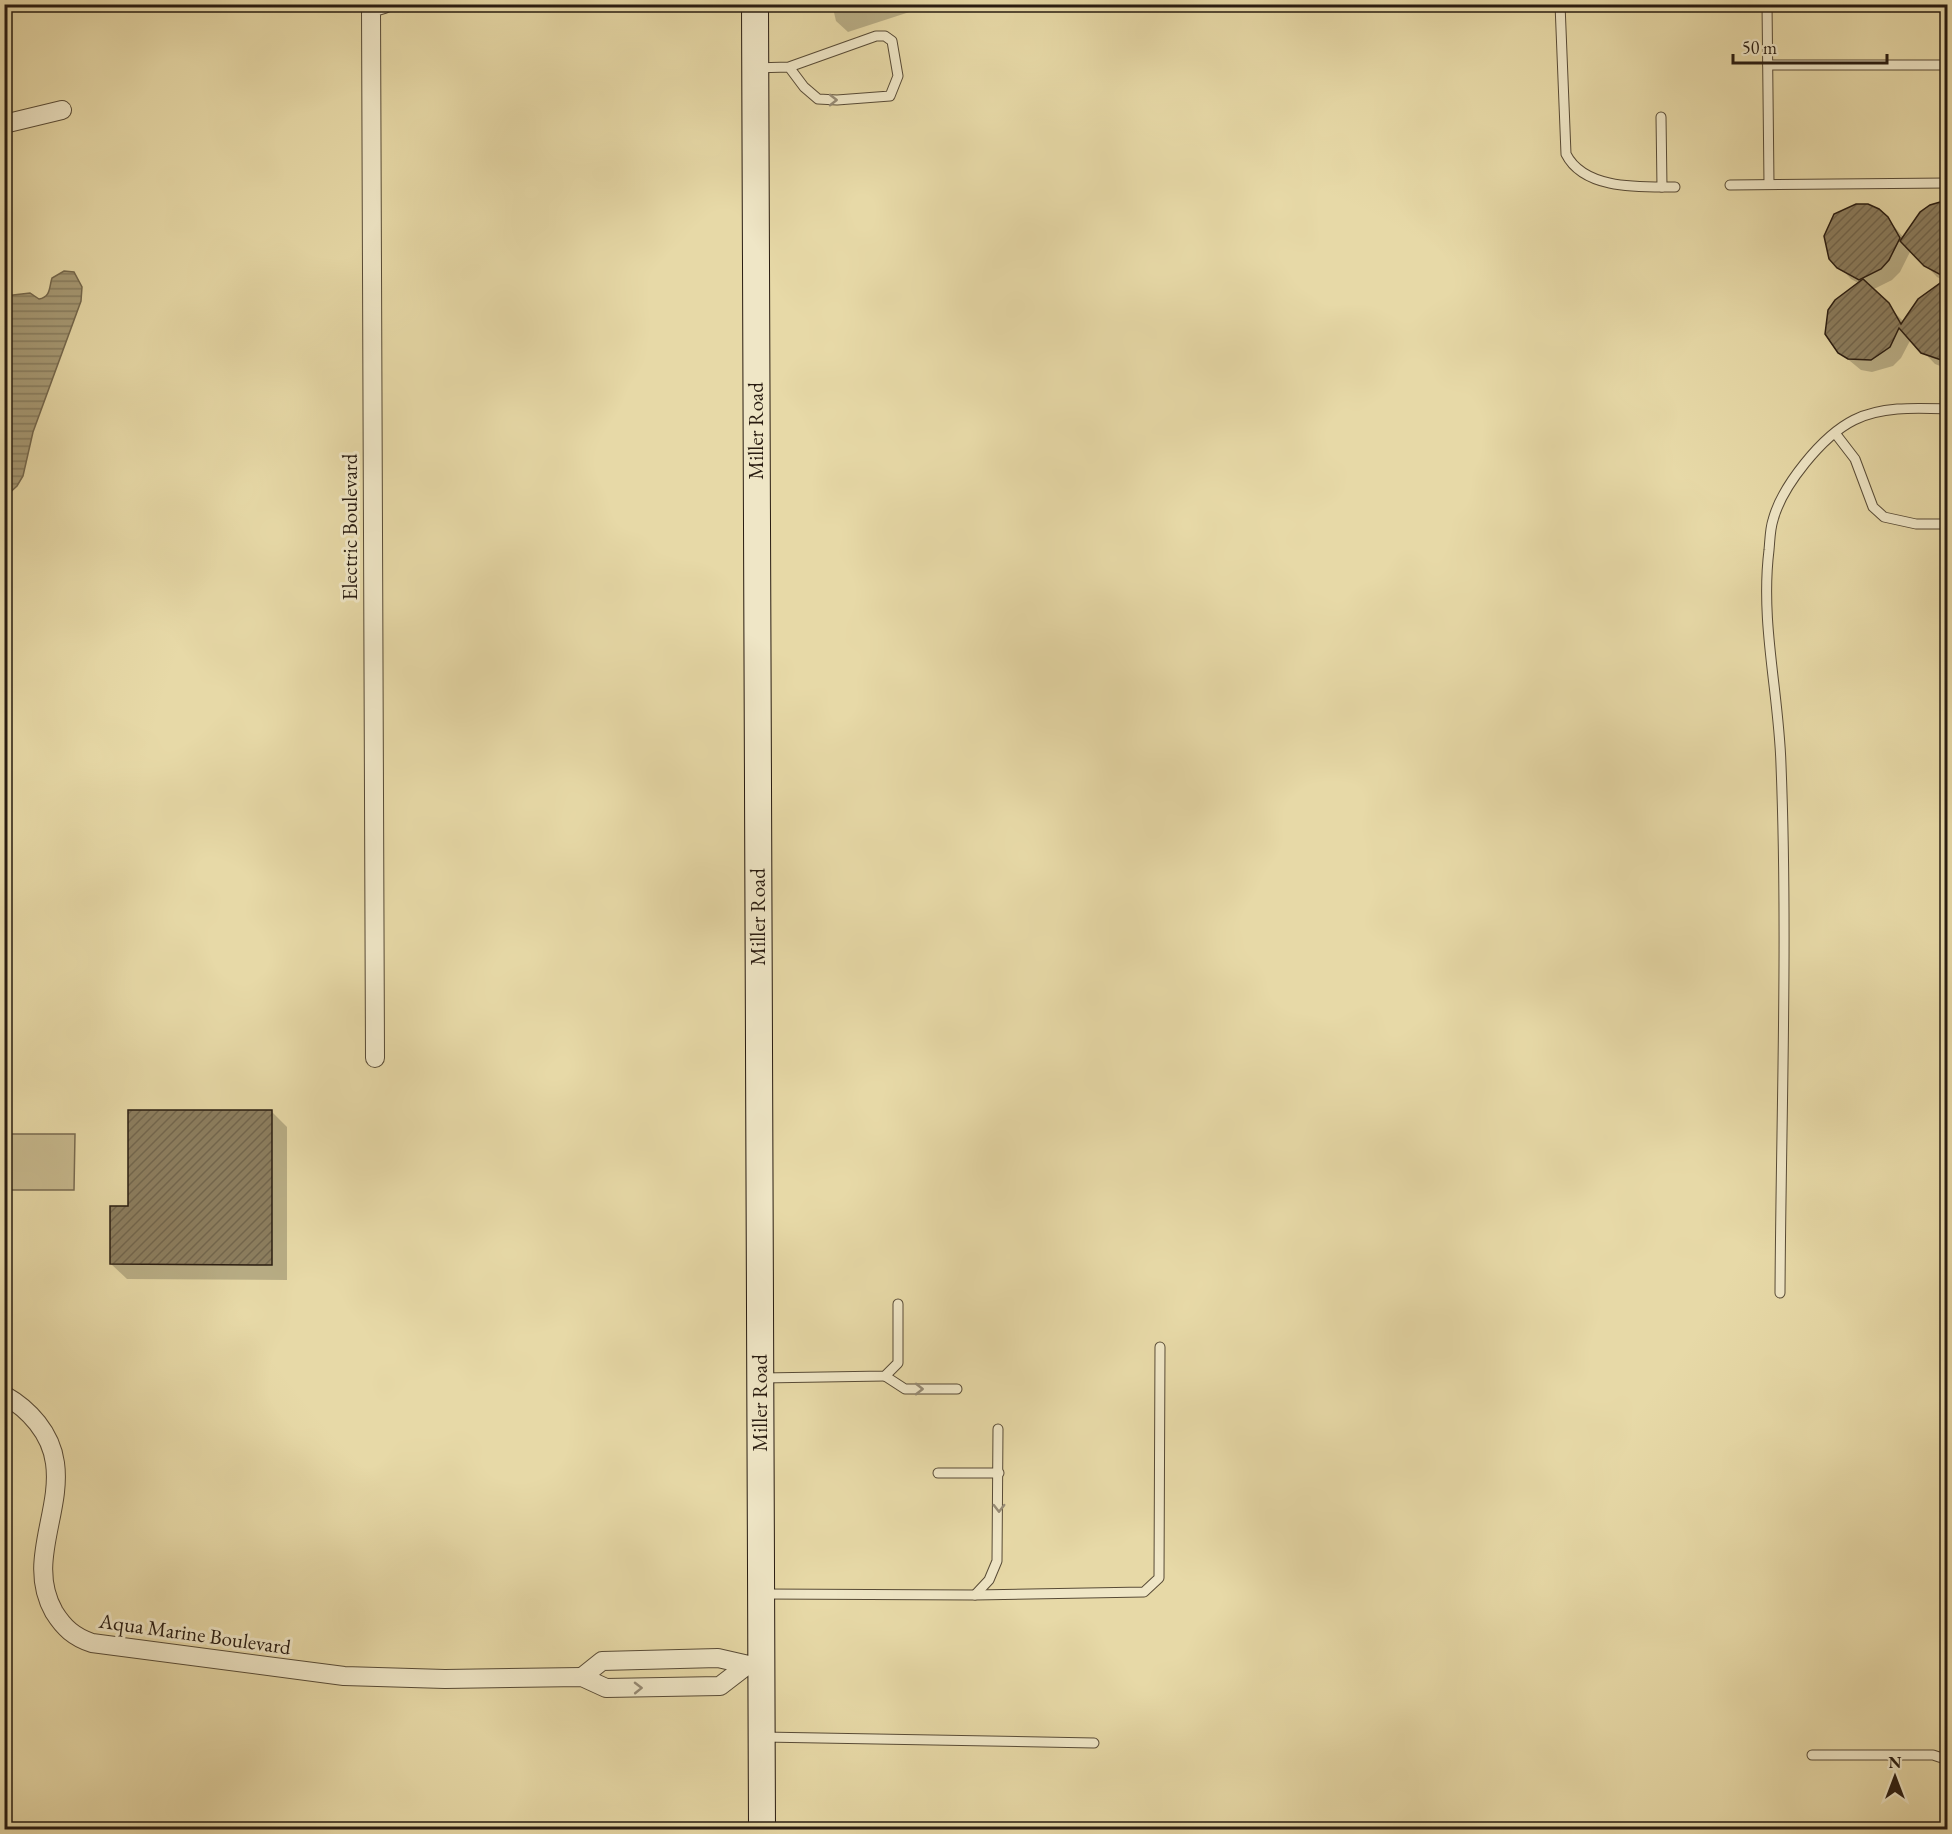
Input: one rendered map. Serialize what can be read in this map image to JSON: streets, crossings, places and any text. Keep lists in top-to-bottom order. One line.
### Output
{"streets":{"street":["Miller Road","Electric Boulevard","Aqua Marine Boulevard"]},"crossings":[["Miller Road","Aqua Marine Boulevard"]],"scale_bar":"50 m","north":"top"}
